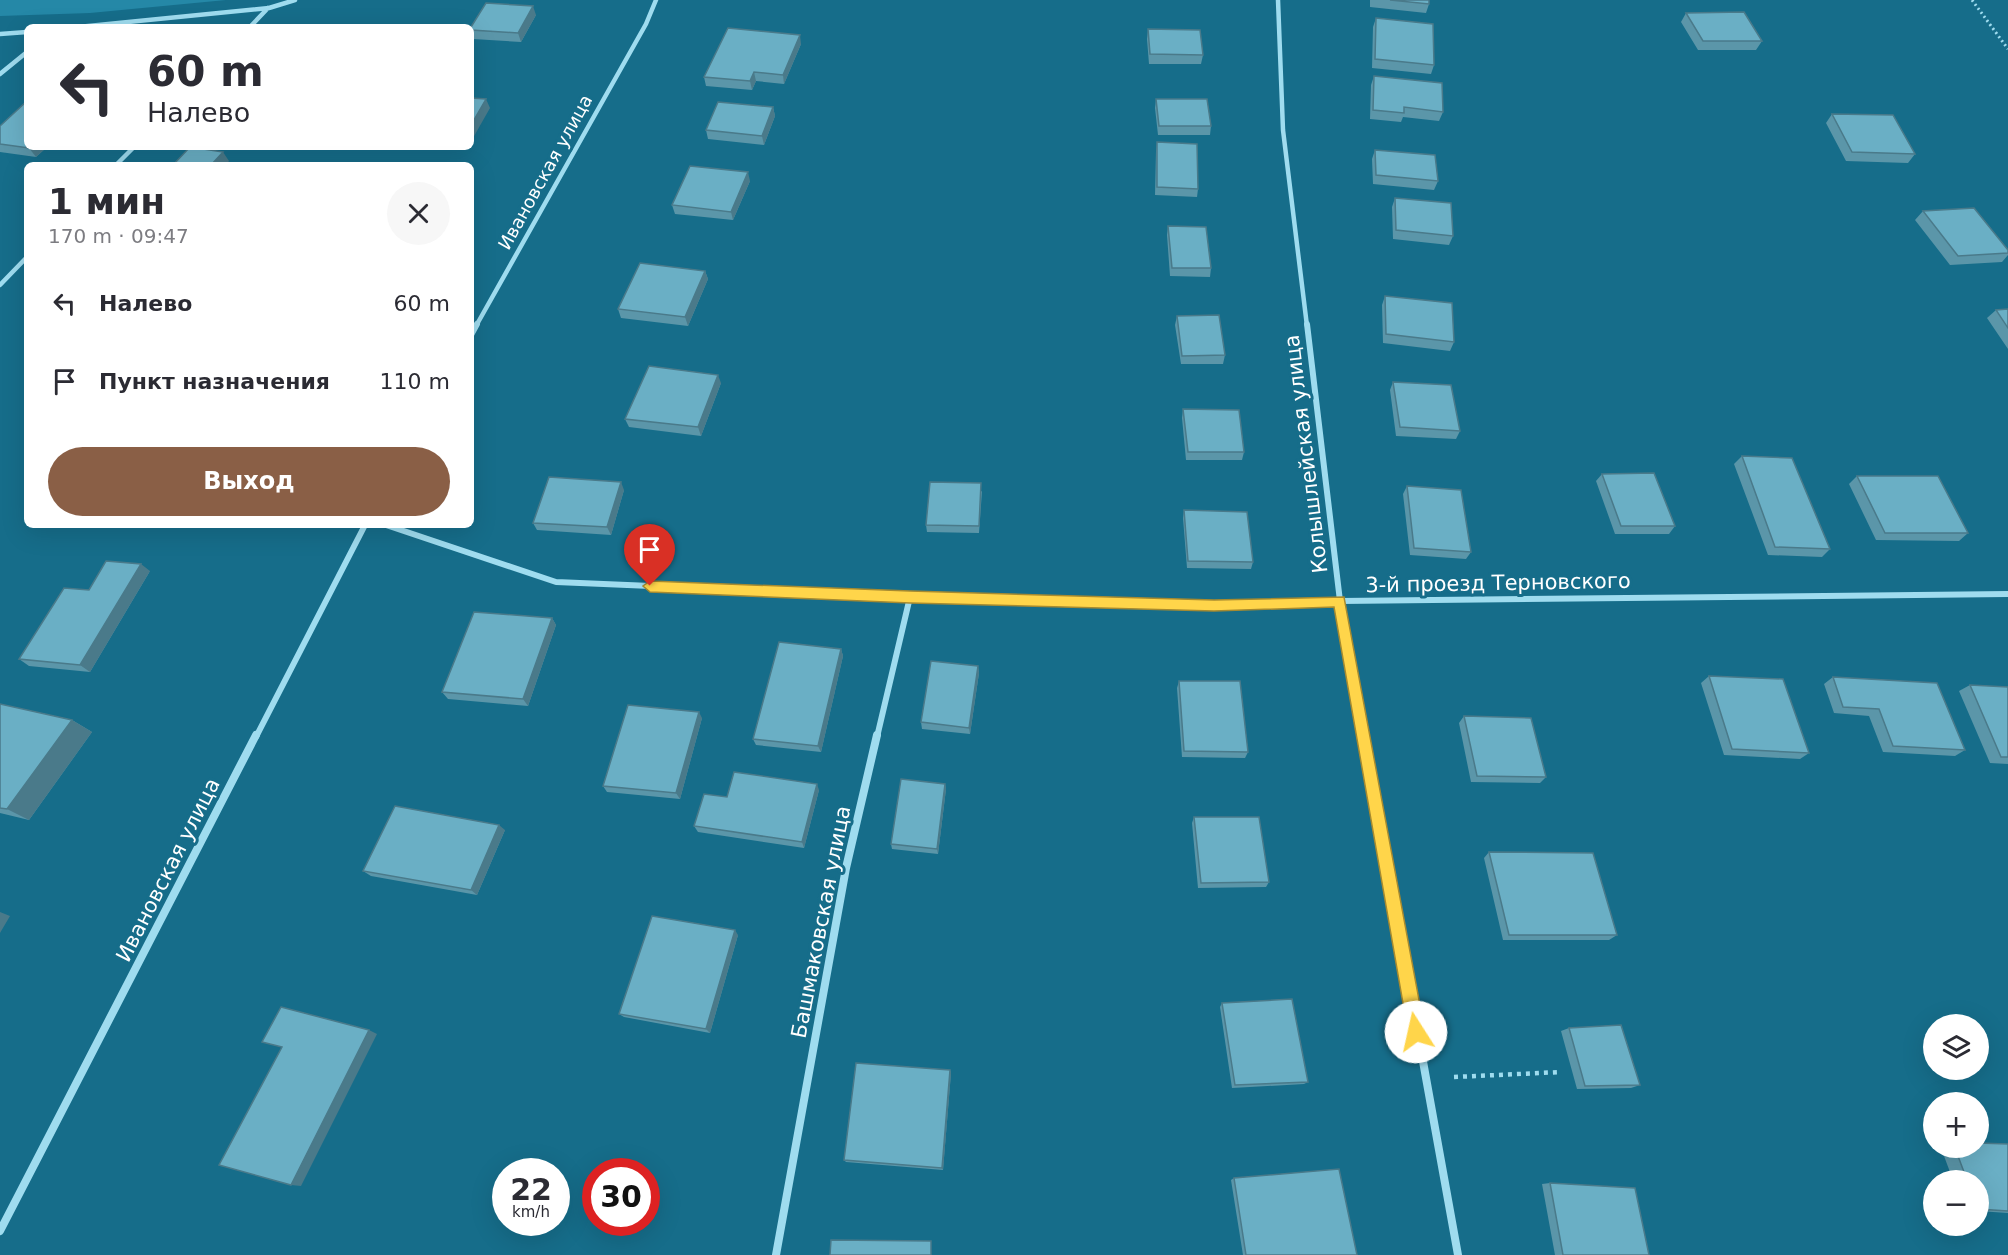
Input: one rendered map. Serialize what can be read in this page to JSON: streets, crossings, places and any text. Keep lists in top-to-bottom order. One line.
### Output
{"streets":{"street":["Ивановская улица","Колышлейская улица","3-й проезд Терновского","Башмаковская улица"]},"crossings":[["Колышлейская улица","3-й проезд Терновского"],["3-й проезд Терновского","Башмаковская улица"]],"page":{"turn":["60 m","Налево"],"heading":["1 мин","170 m · 09:47"],"list":[{"name":"Налево","value":"60 m"},{"name":"Пункт назначения","value":"110 m"}],"buttons":"Выход","map_buttons":["+","−"],"speed":"22 km/h","limit":"30"}}
